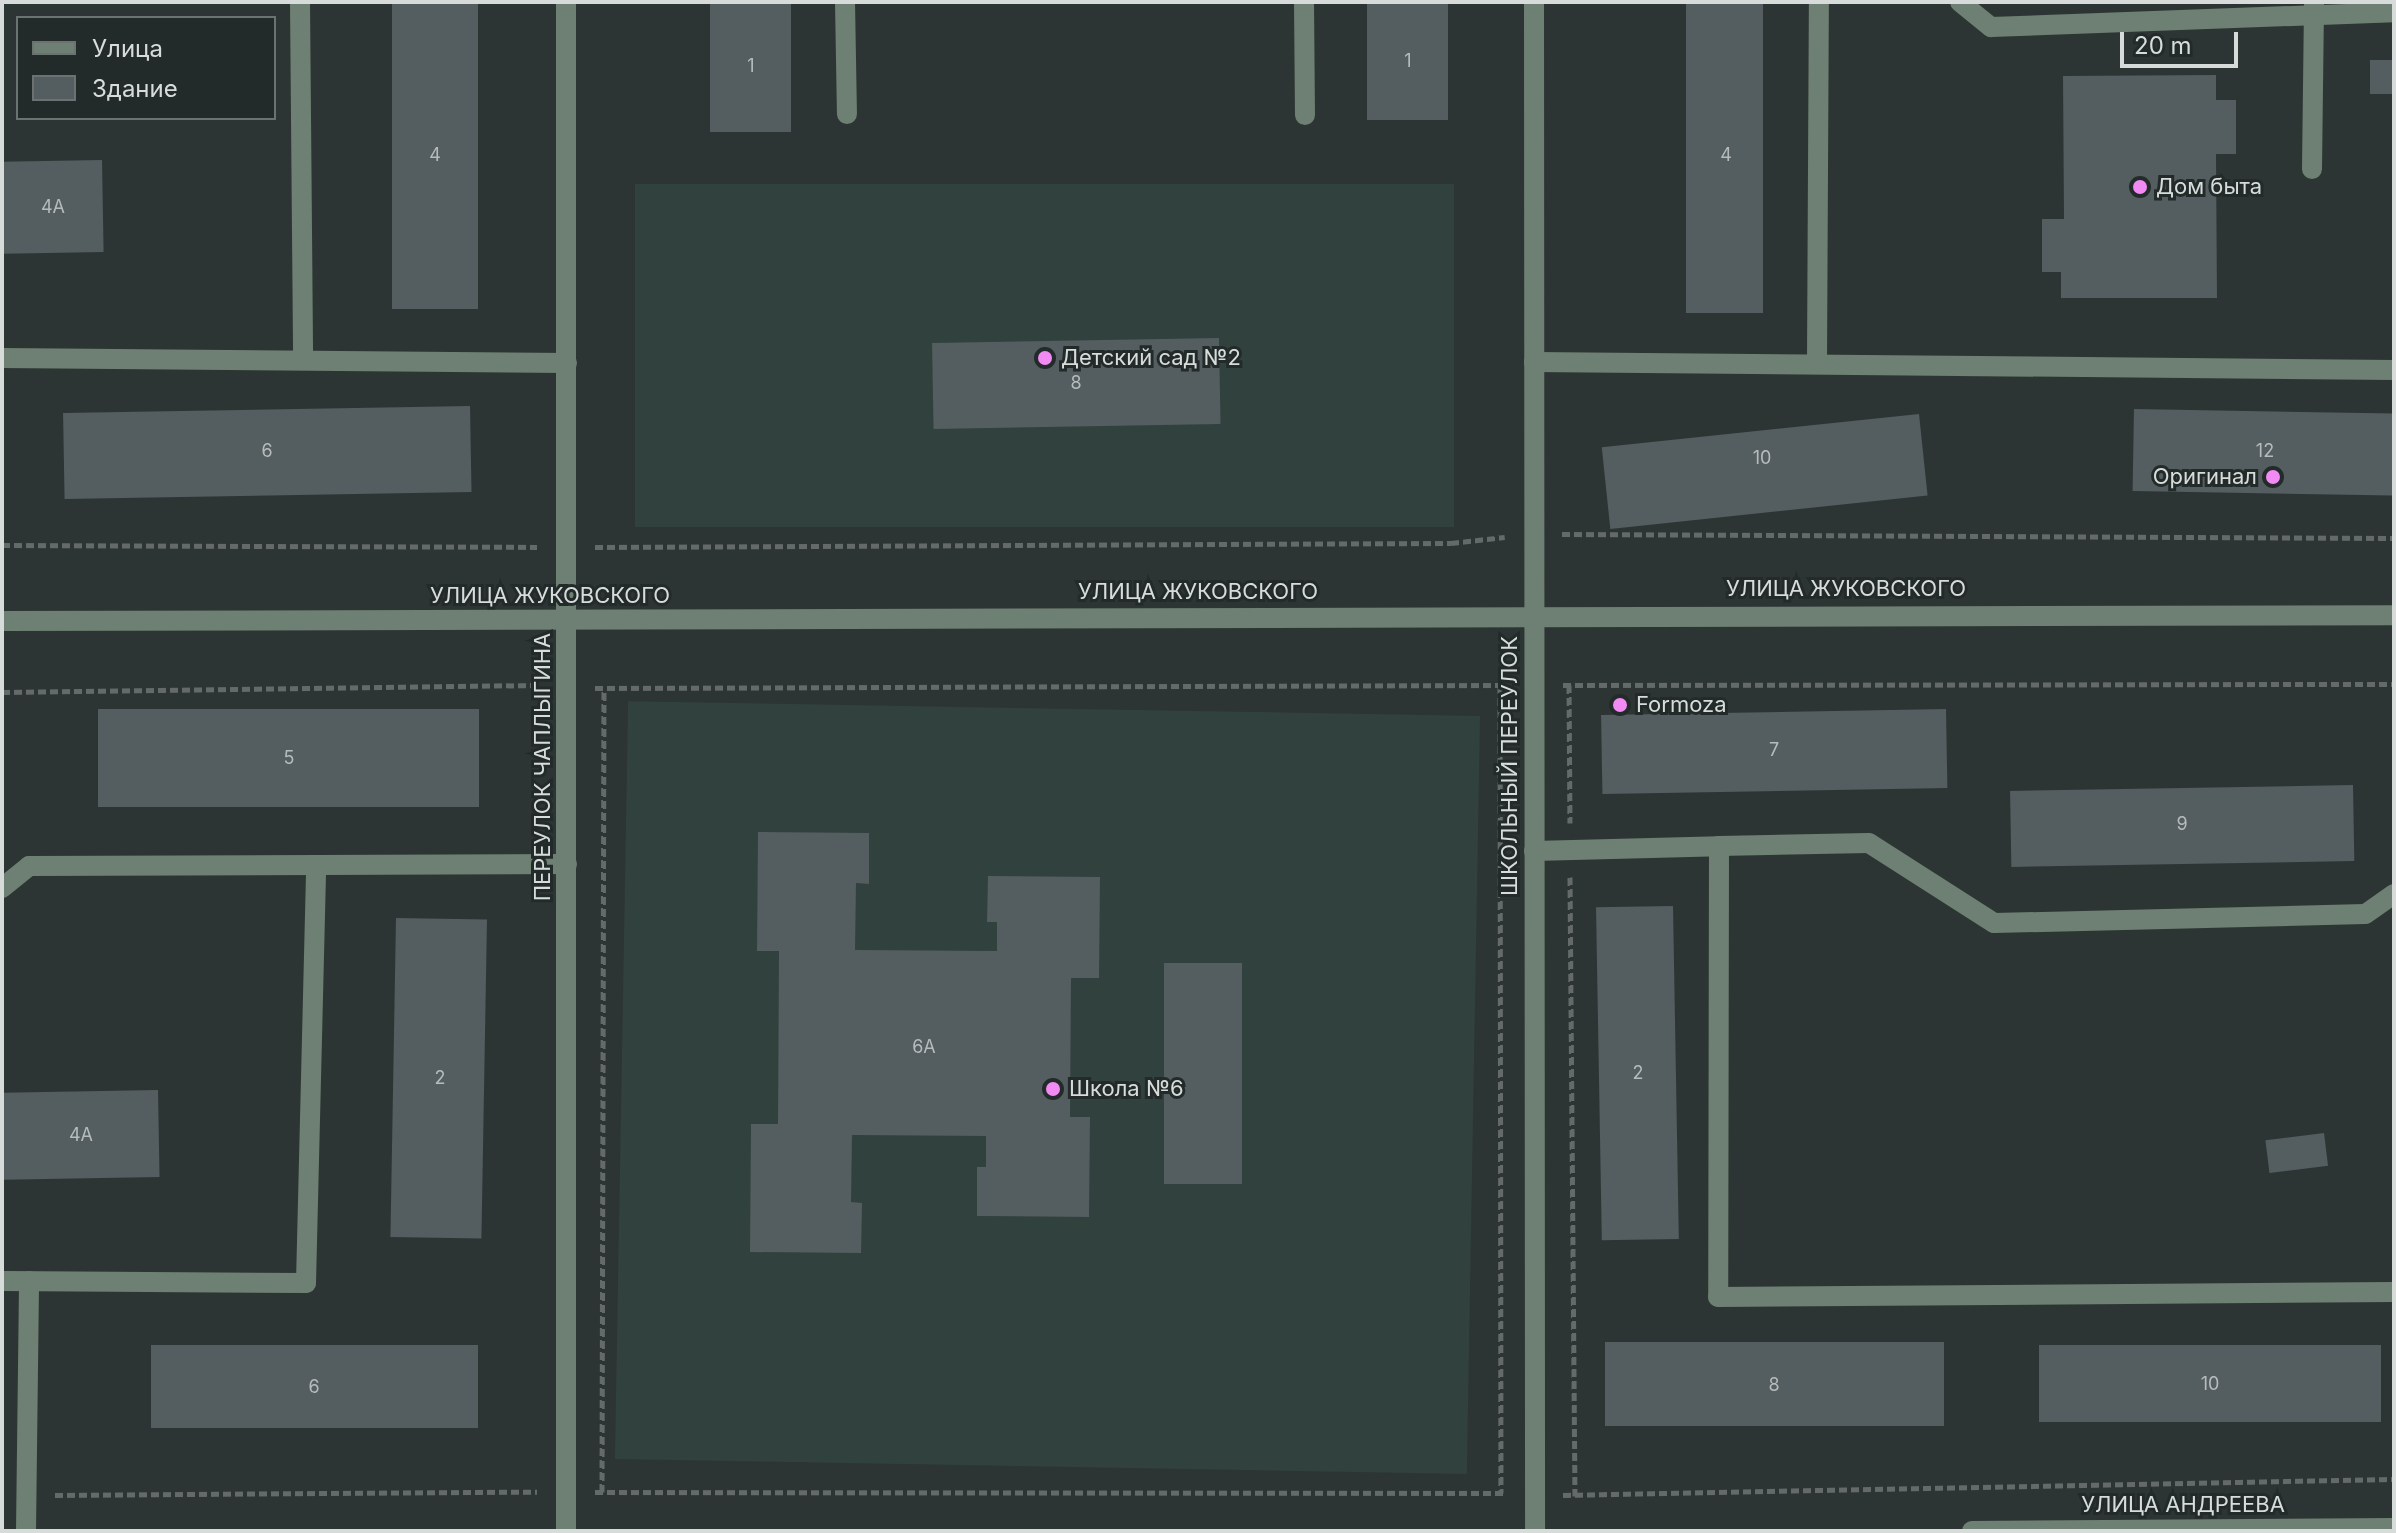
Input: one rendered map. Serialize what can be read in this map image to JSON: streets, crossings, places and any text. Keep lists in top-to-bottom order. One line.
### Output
{"streets":{"street":["УЛИЦА ЖУКОВСКОГО","ШКОЛЬНЫЙ ПЕРЕУЛОК","ПЕРЕУЛОК ЧАПЛЫГИНА","УЛИЦА АНДРЕЕВА"]},"crossings":[["УЛИЦА ЖУКОВСКОГО","ШКОЛЬНЫЙ ПЕРЕУЛОК"],["УЛИЦА ЖУКОВСКОГО","ПЕРЕУЛОК ЧАПЛЫГИНА"]],"places":["Дом быта","Детский сад №2","Оригинал","Formoza","Школа №6"],"house_numbers":["1","1","4","4","4А","8","6","12","10","7","5","9","6А","2","2","4А","10","8","6"],"legend":["Улица","Здание"],"scale_bar":"20 m"}
